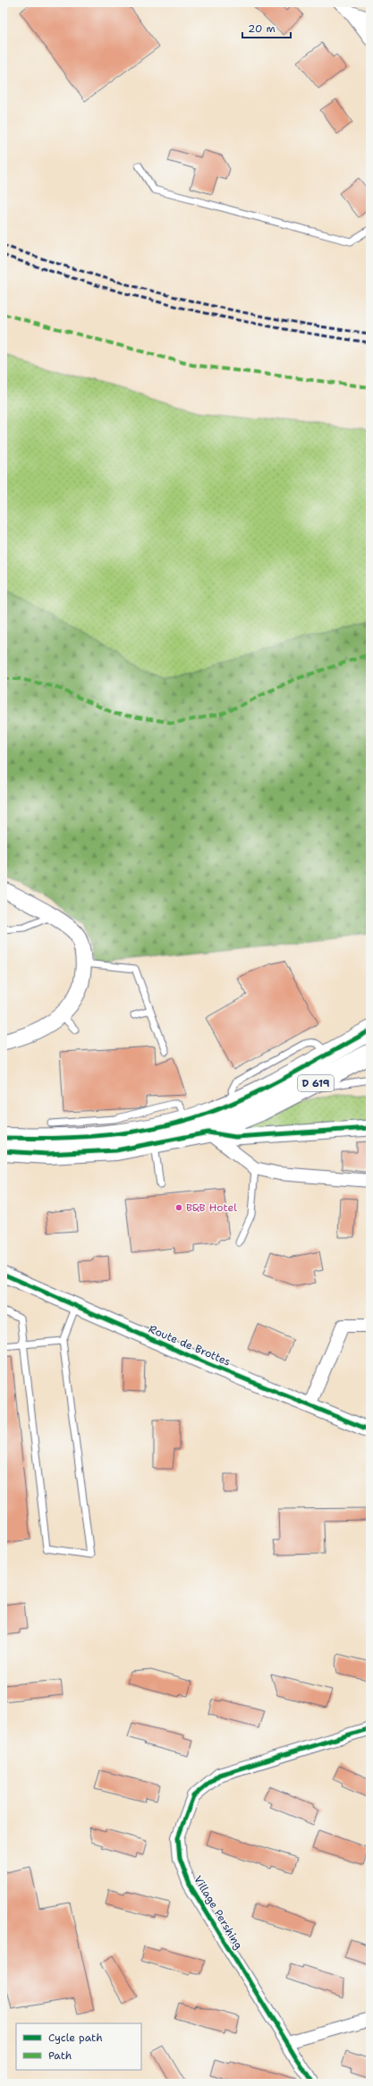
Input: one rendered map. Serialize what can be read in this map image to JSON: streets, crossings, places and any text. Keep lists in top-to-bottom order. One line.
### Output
{"streets":{"main road":["D 619"],"street":["Route de Brottes","Village Pershing"]},"places":["B&B Hotel"],"legend":["Cycle path","Path"],"scale_bar":"20 m"}
